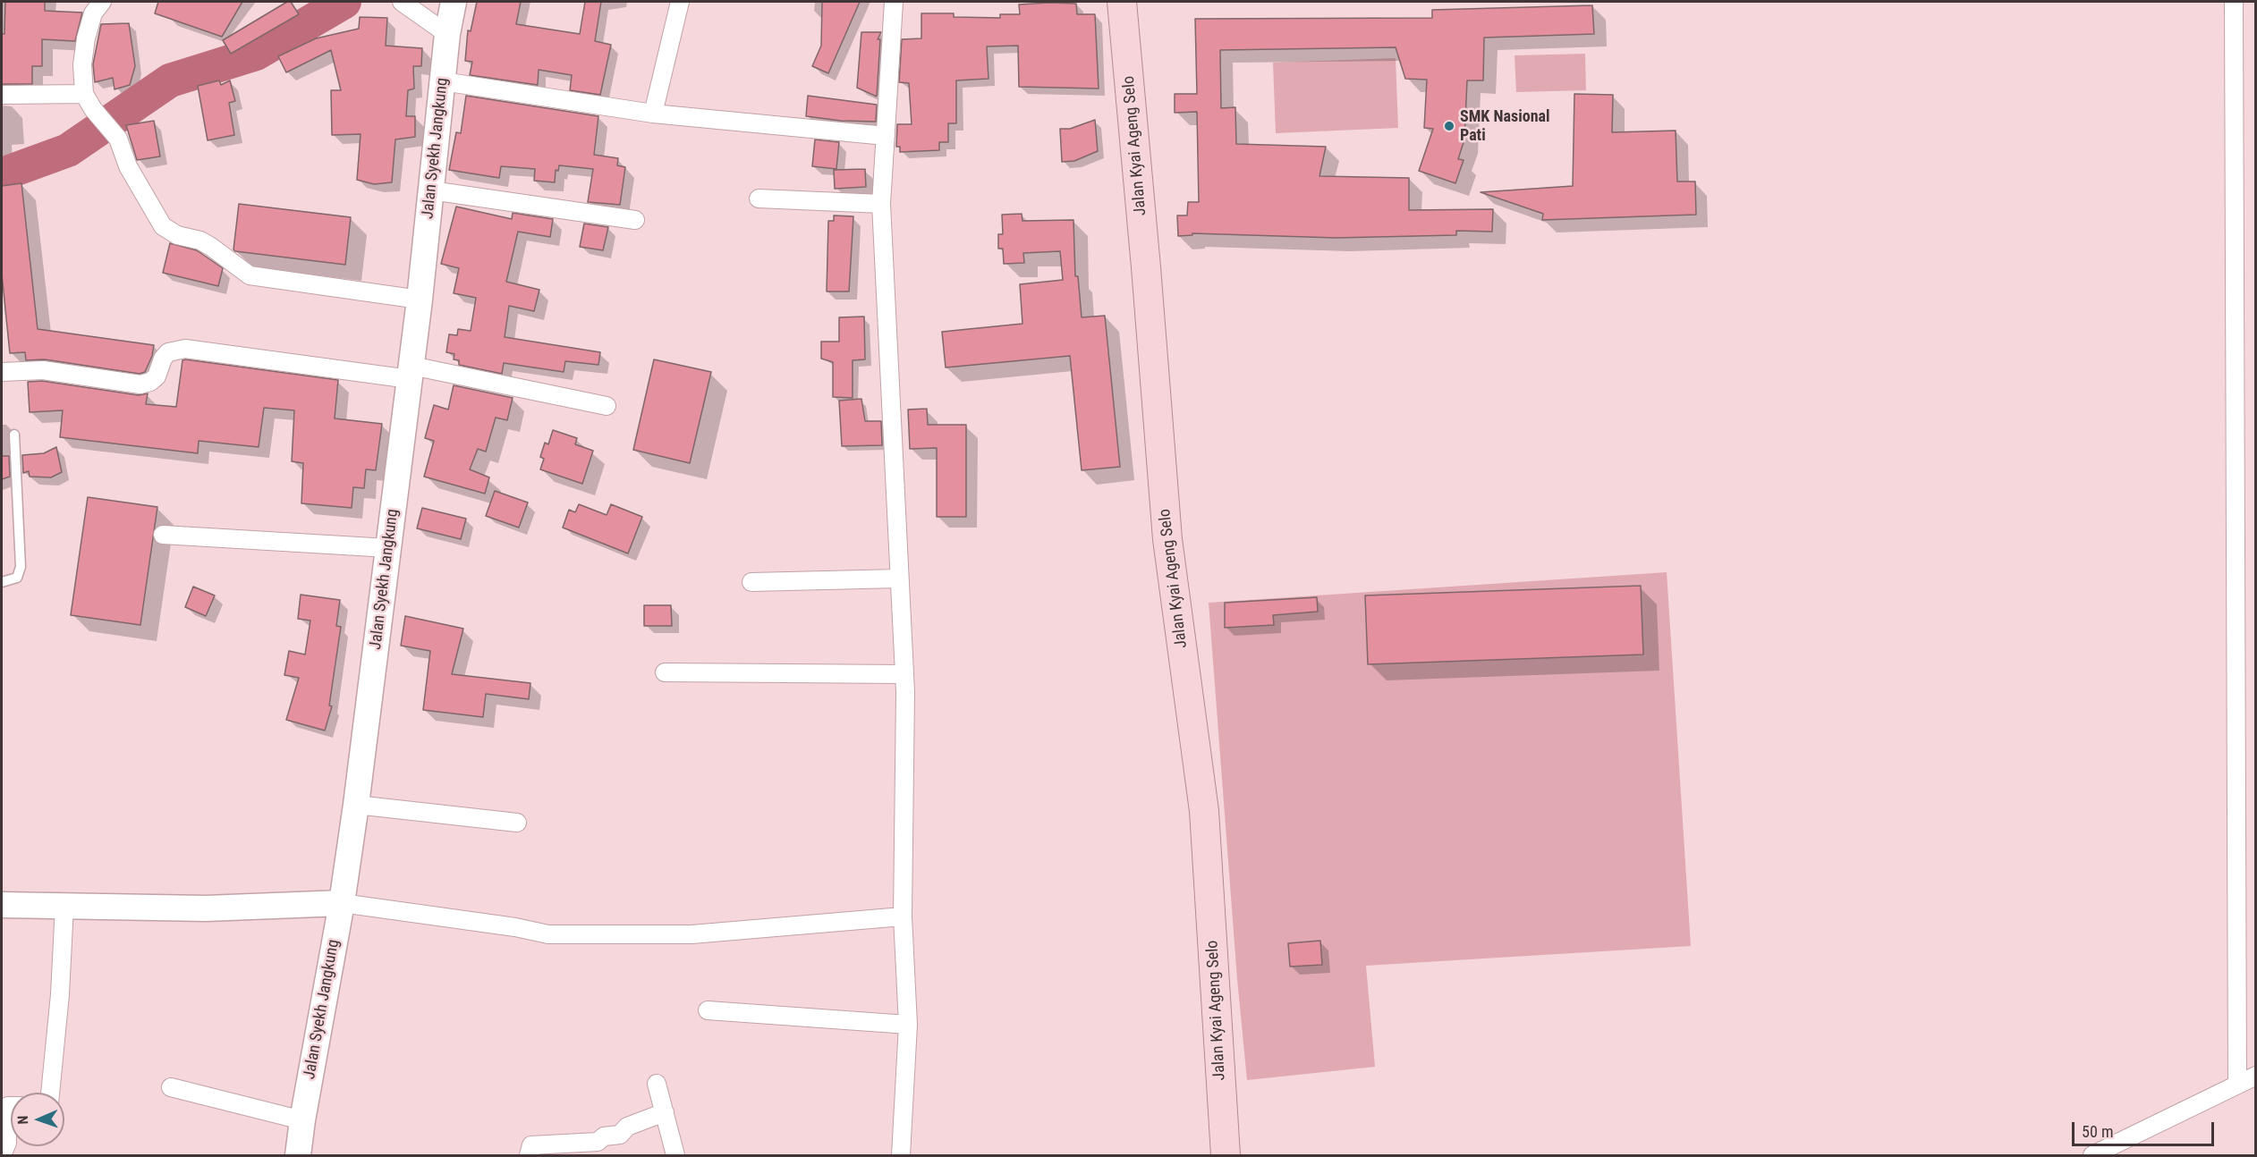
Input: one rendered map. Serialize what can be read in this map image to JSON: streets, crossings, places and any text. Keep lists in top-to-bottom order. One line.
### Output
{"streets":{"main road":["Jalan Kyai Ageng Selo","Jalan Syekh Jangkung"]},"places":["SMK Nasional Pati"],"scale_bar":"50 m","north":"left"}
